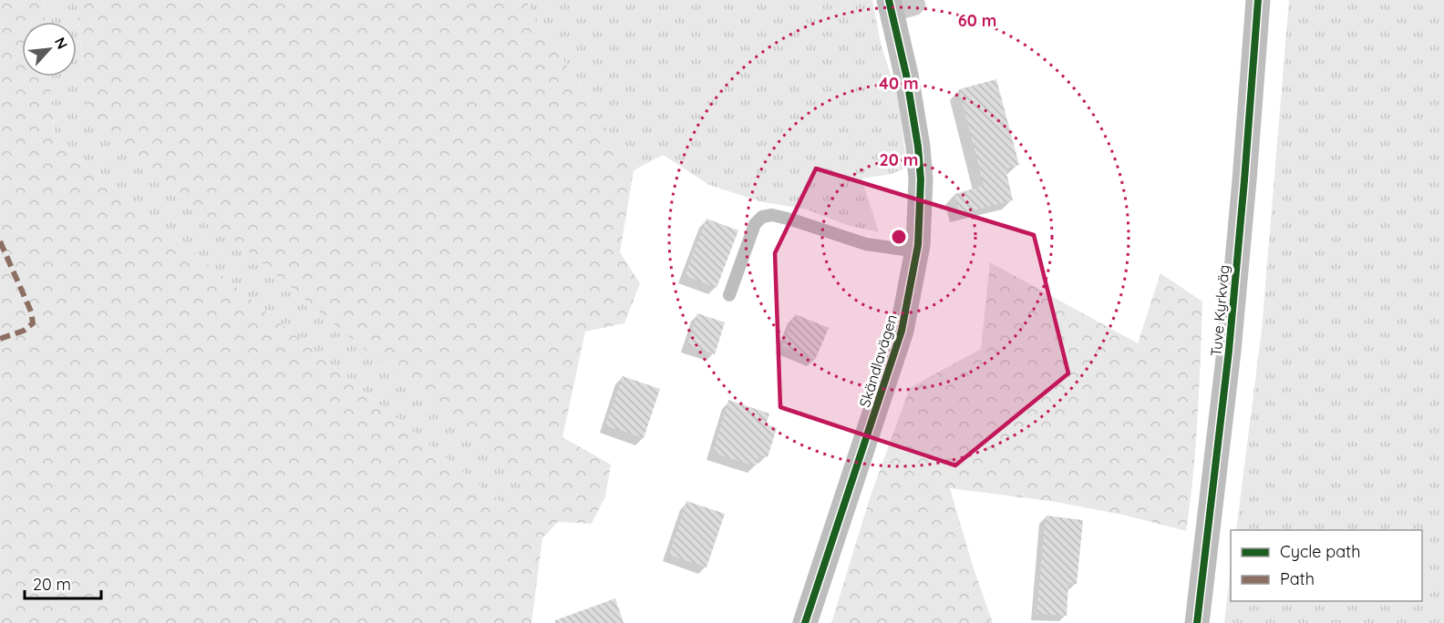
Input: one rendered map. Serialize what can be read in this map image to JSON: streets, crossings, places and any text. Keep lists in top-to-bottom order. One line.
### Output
{"streets":{"street":["Tuve Kyrkväg","Skändlavägen"]},"legend":["Cycle path","Path"],"scale_bar":"20 m","north":"top right","rings":["60 m","40 m","20 m"]}
